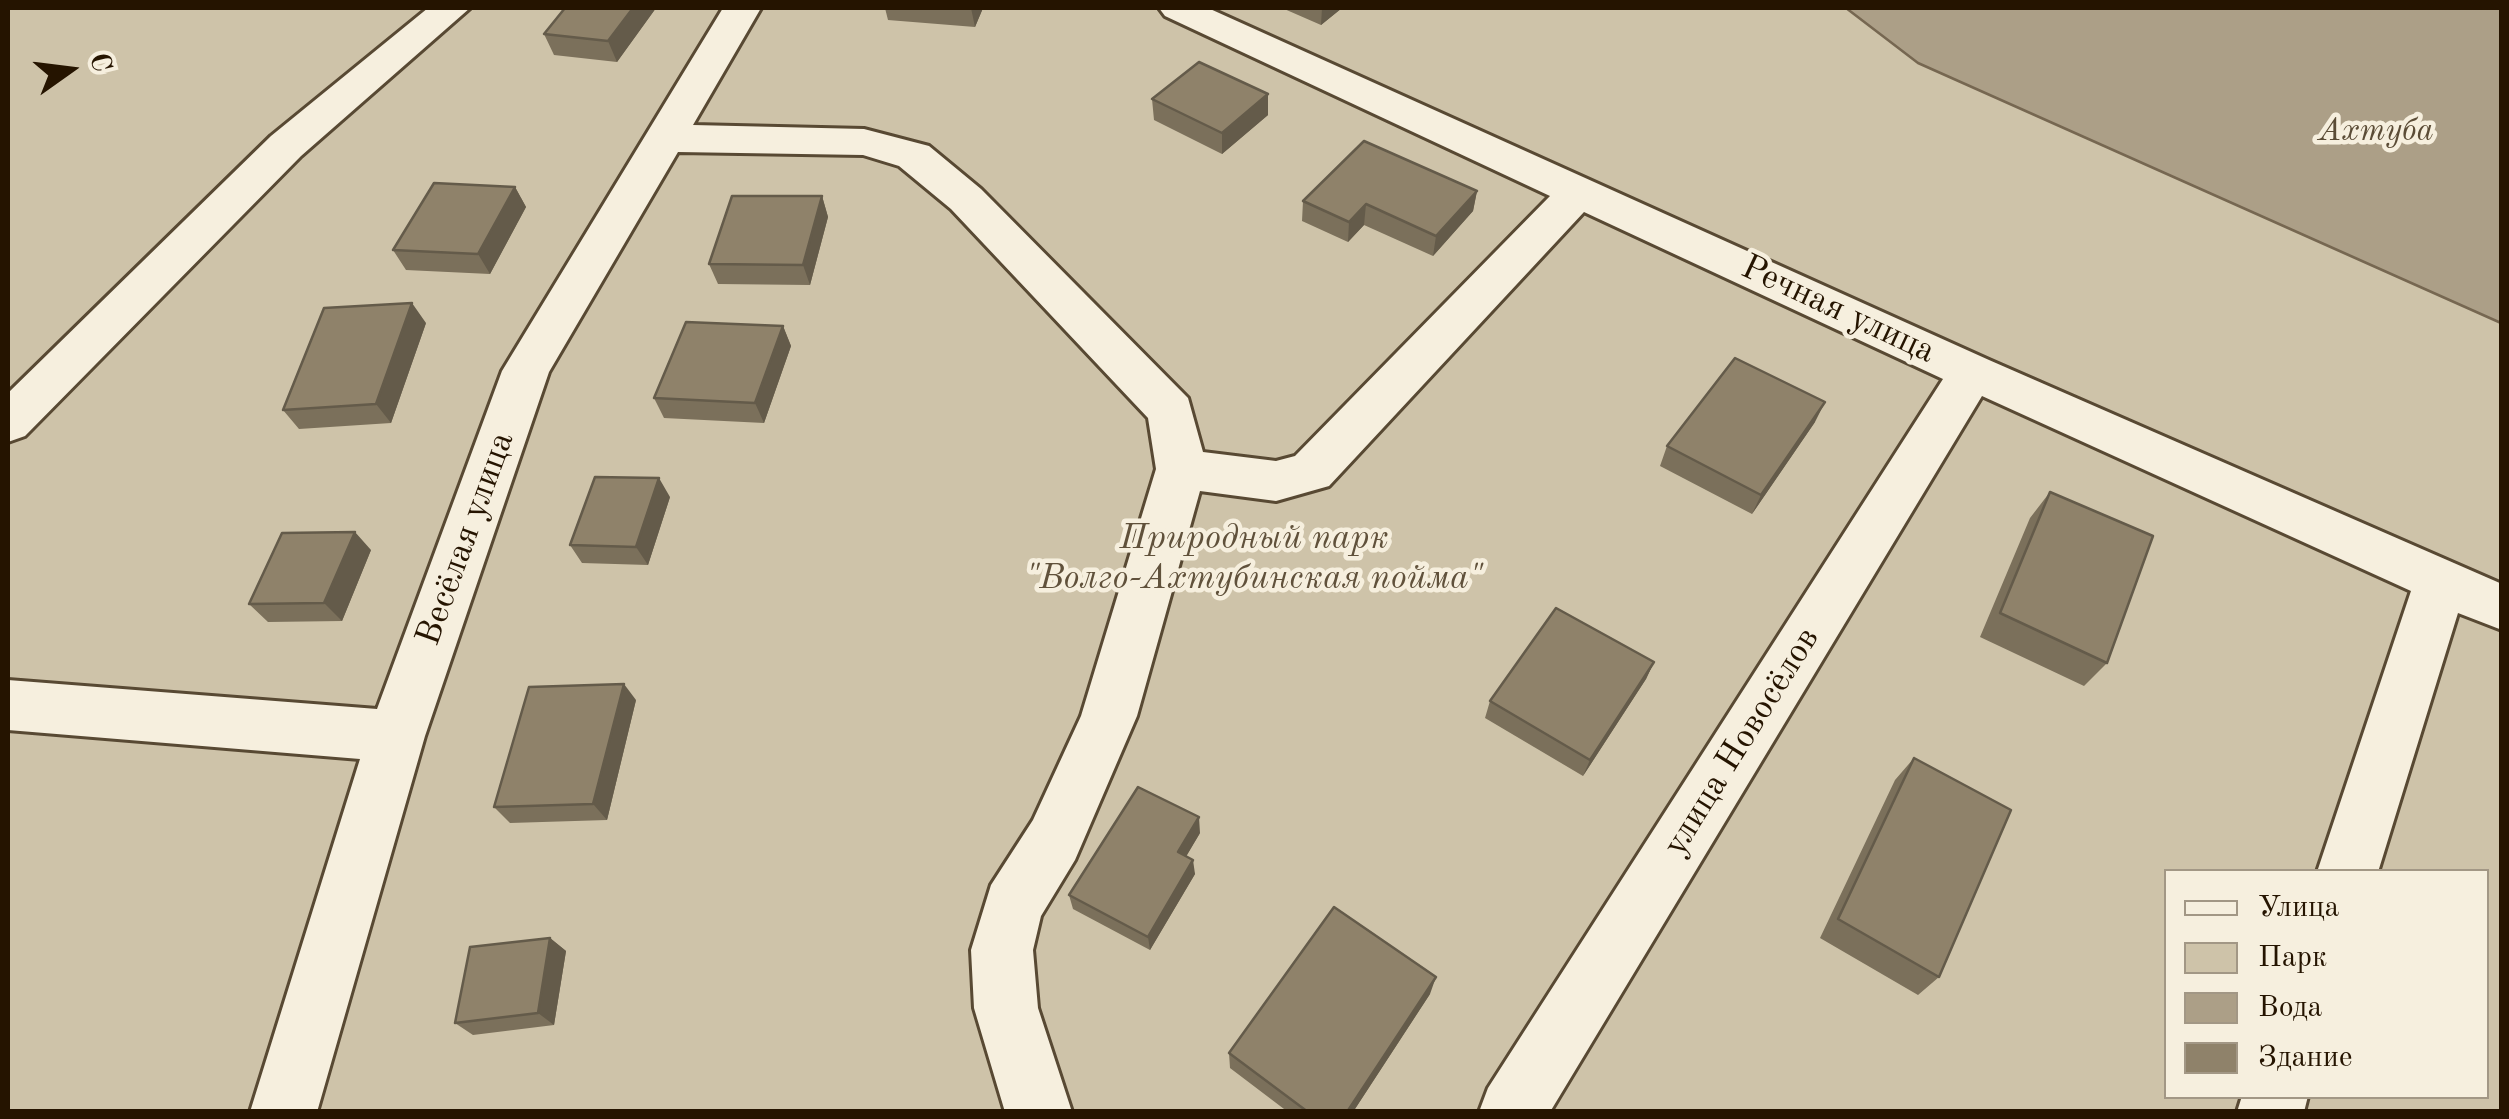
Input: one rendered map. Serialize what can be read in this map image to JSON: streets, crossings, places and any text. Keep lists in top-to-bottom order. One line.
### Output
{"streets":{"street":["Речная улица","Весёлая улица","улица Новосёлов"]},"crossings":[["Речная улица","улица Новосёлов"]],"water":["Ахтуба"],"parks":["Природный парк \"Волго-Ахтубинская пойма\""],"legend":["Улица","Парк","Вода","Здание"],"north":"right"}
